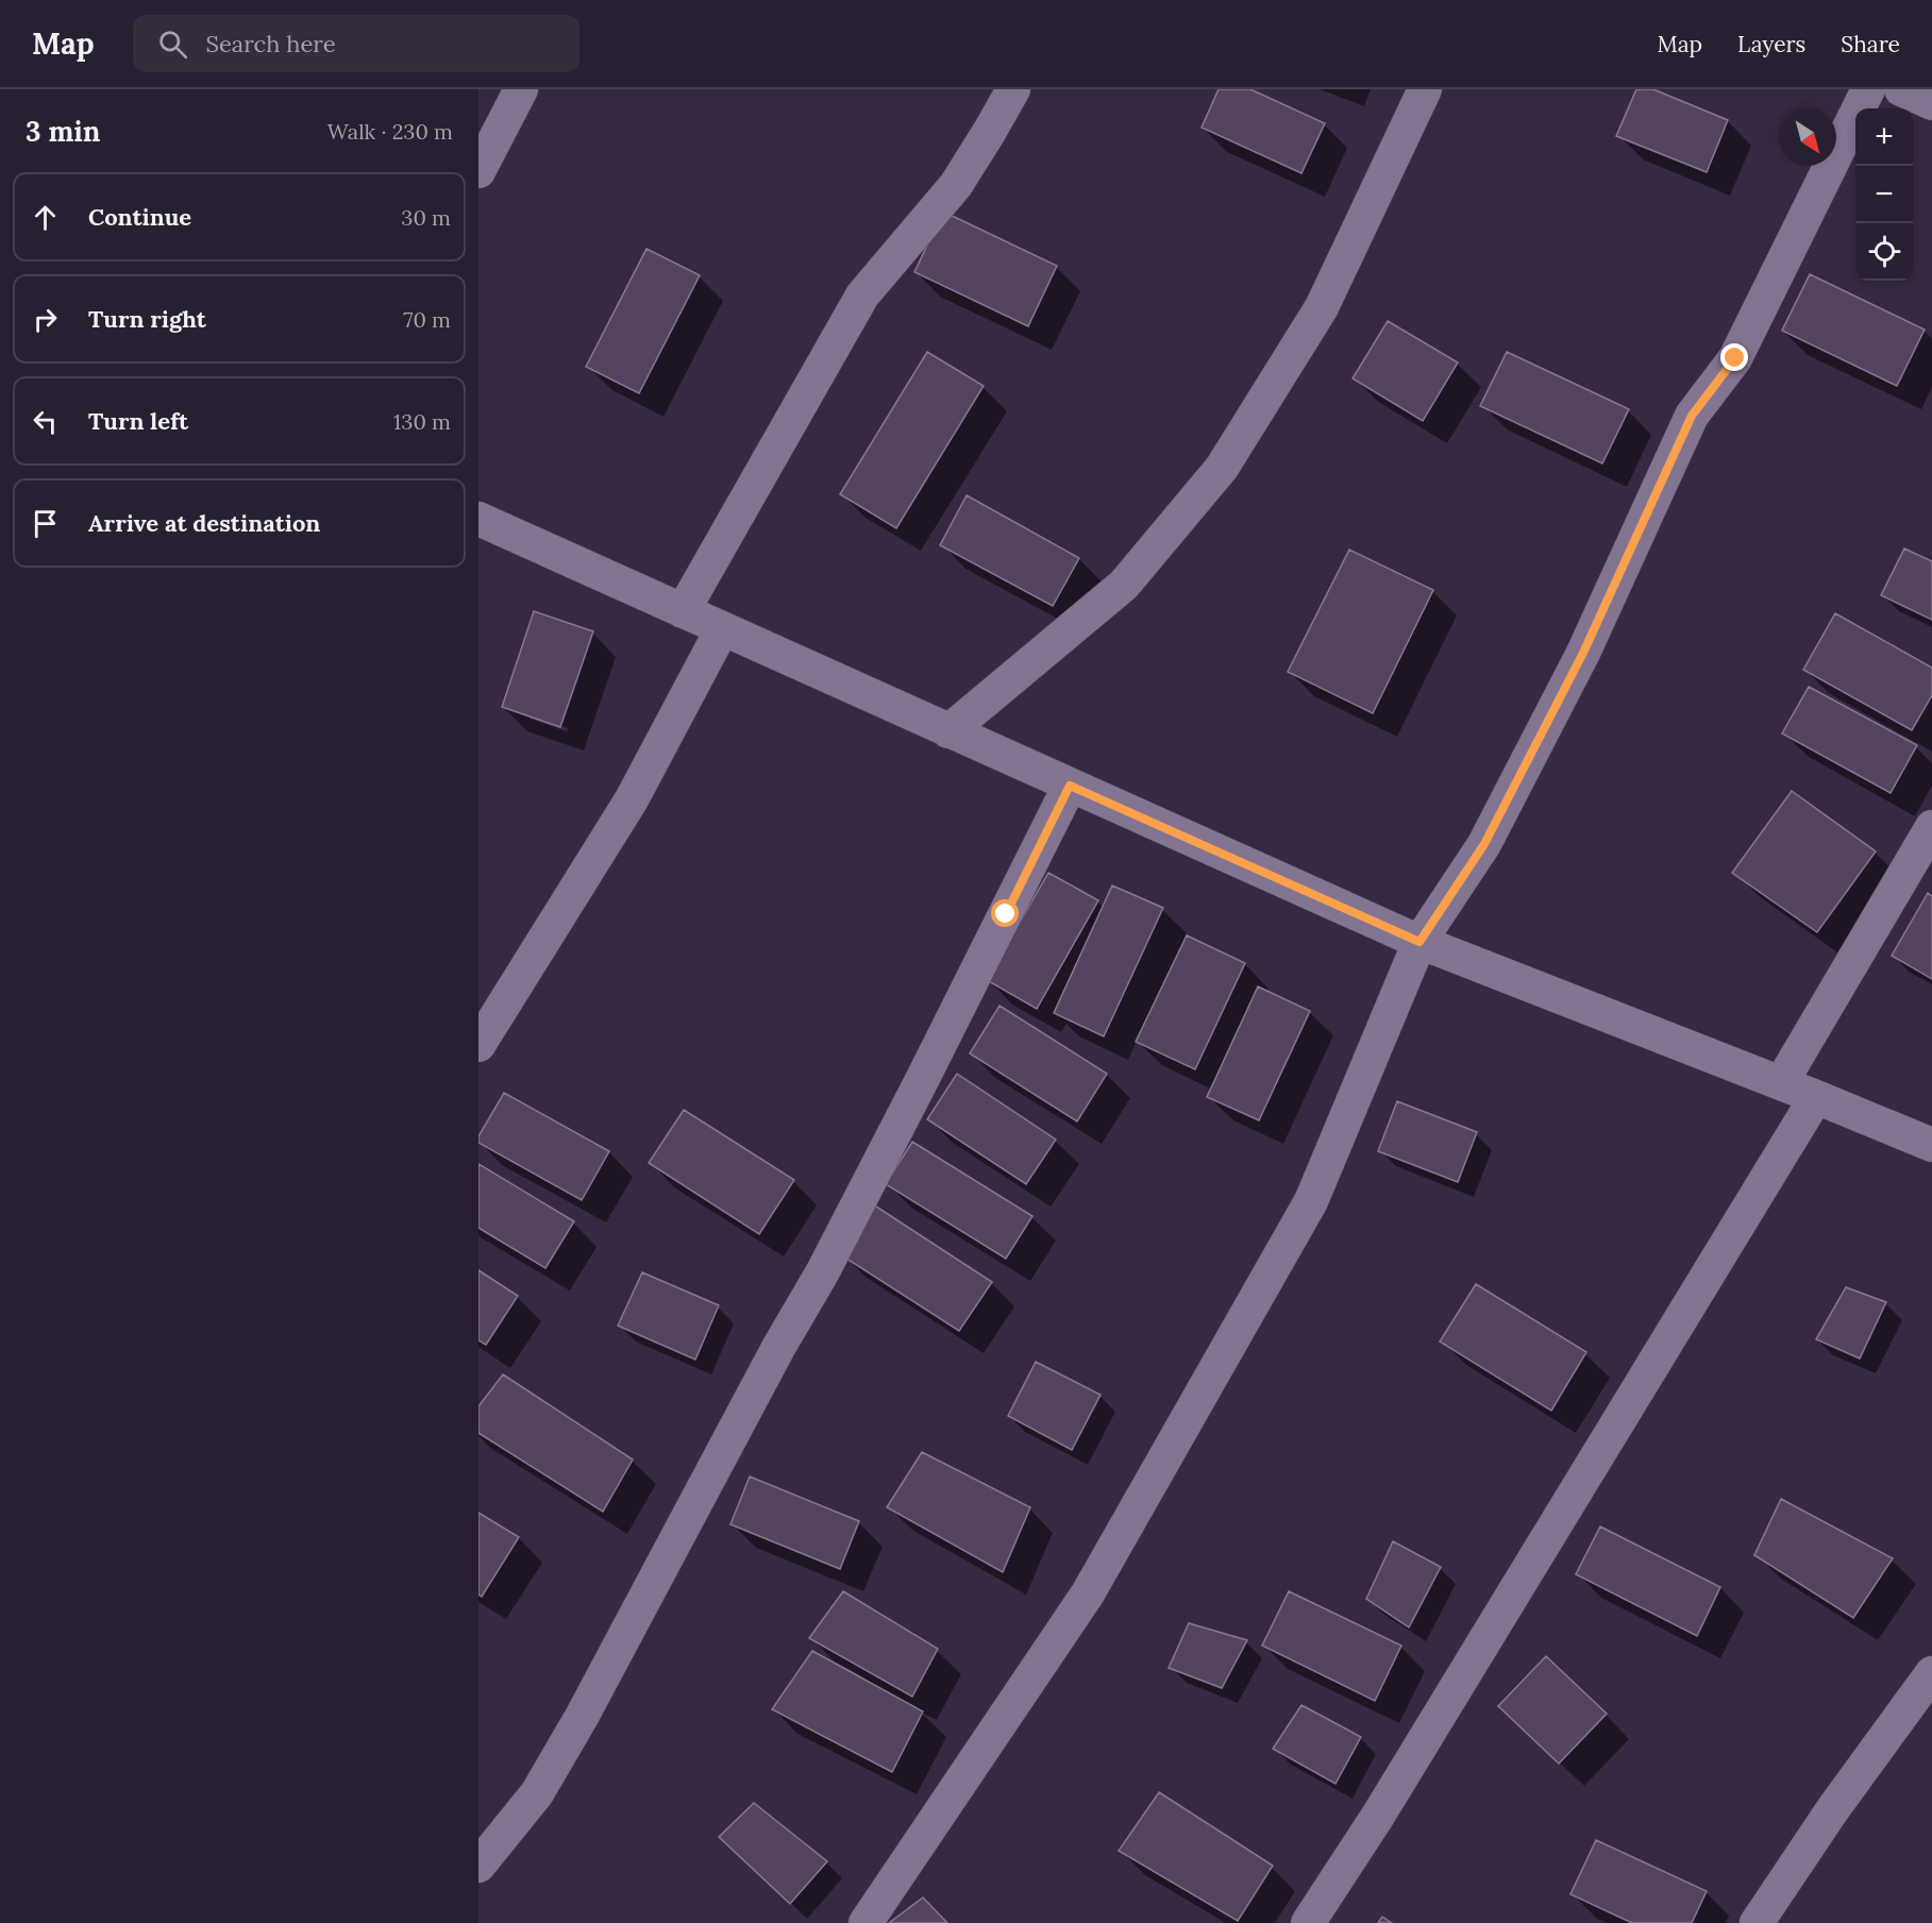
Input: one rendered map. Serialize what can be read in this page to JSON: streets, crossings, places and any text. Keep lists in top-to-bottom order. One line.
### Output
{"north":"bottom right","page":{"header":"Map","search":"Search here","nav":["Map","Layers","Share"],"heading":["3 min","Walk · 230 m"],"map_buttons":["+","−"],"list":[["Continue","30 m"],["Turn right","70 m"],["Turn left","130 m"],"Arrive at destination"]}}
